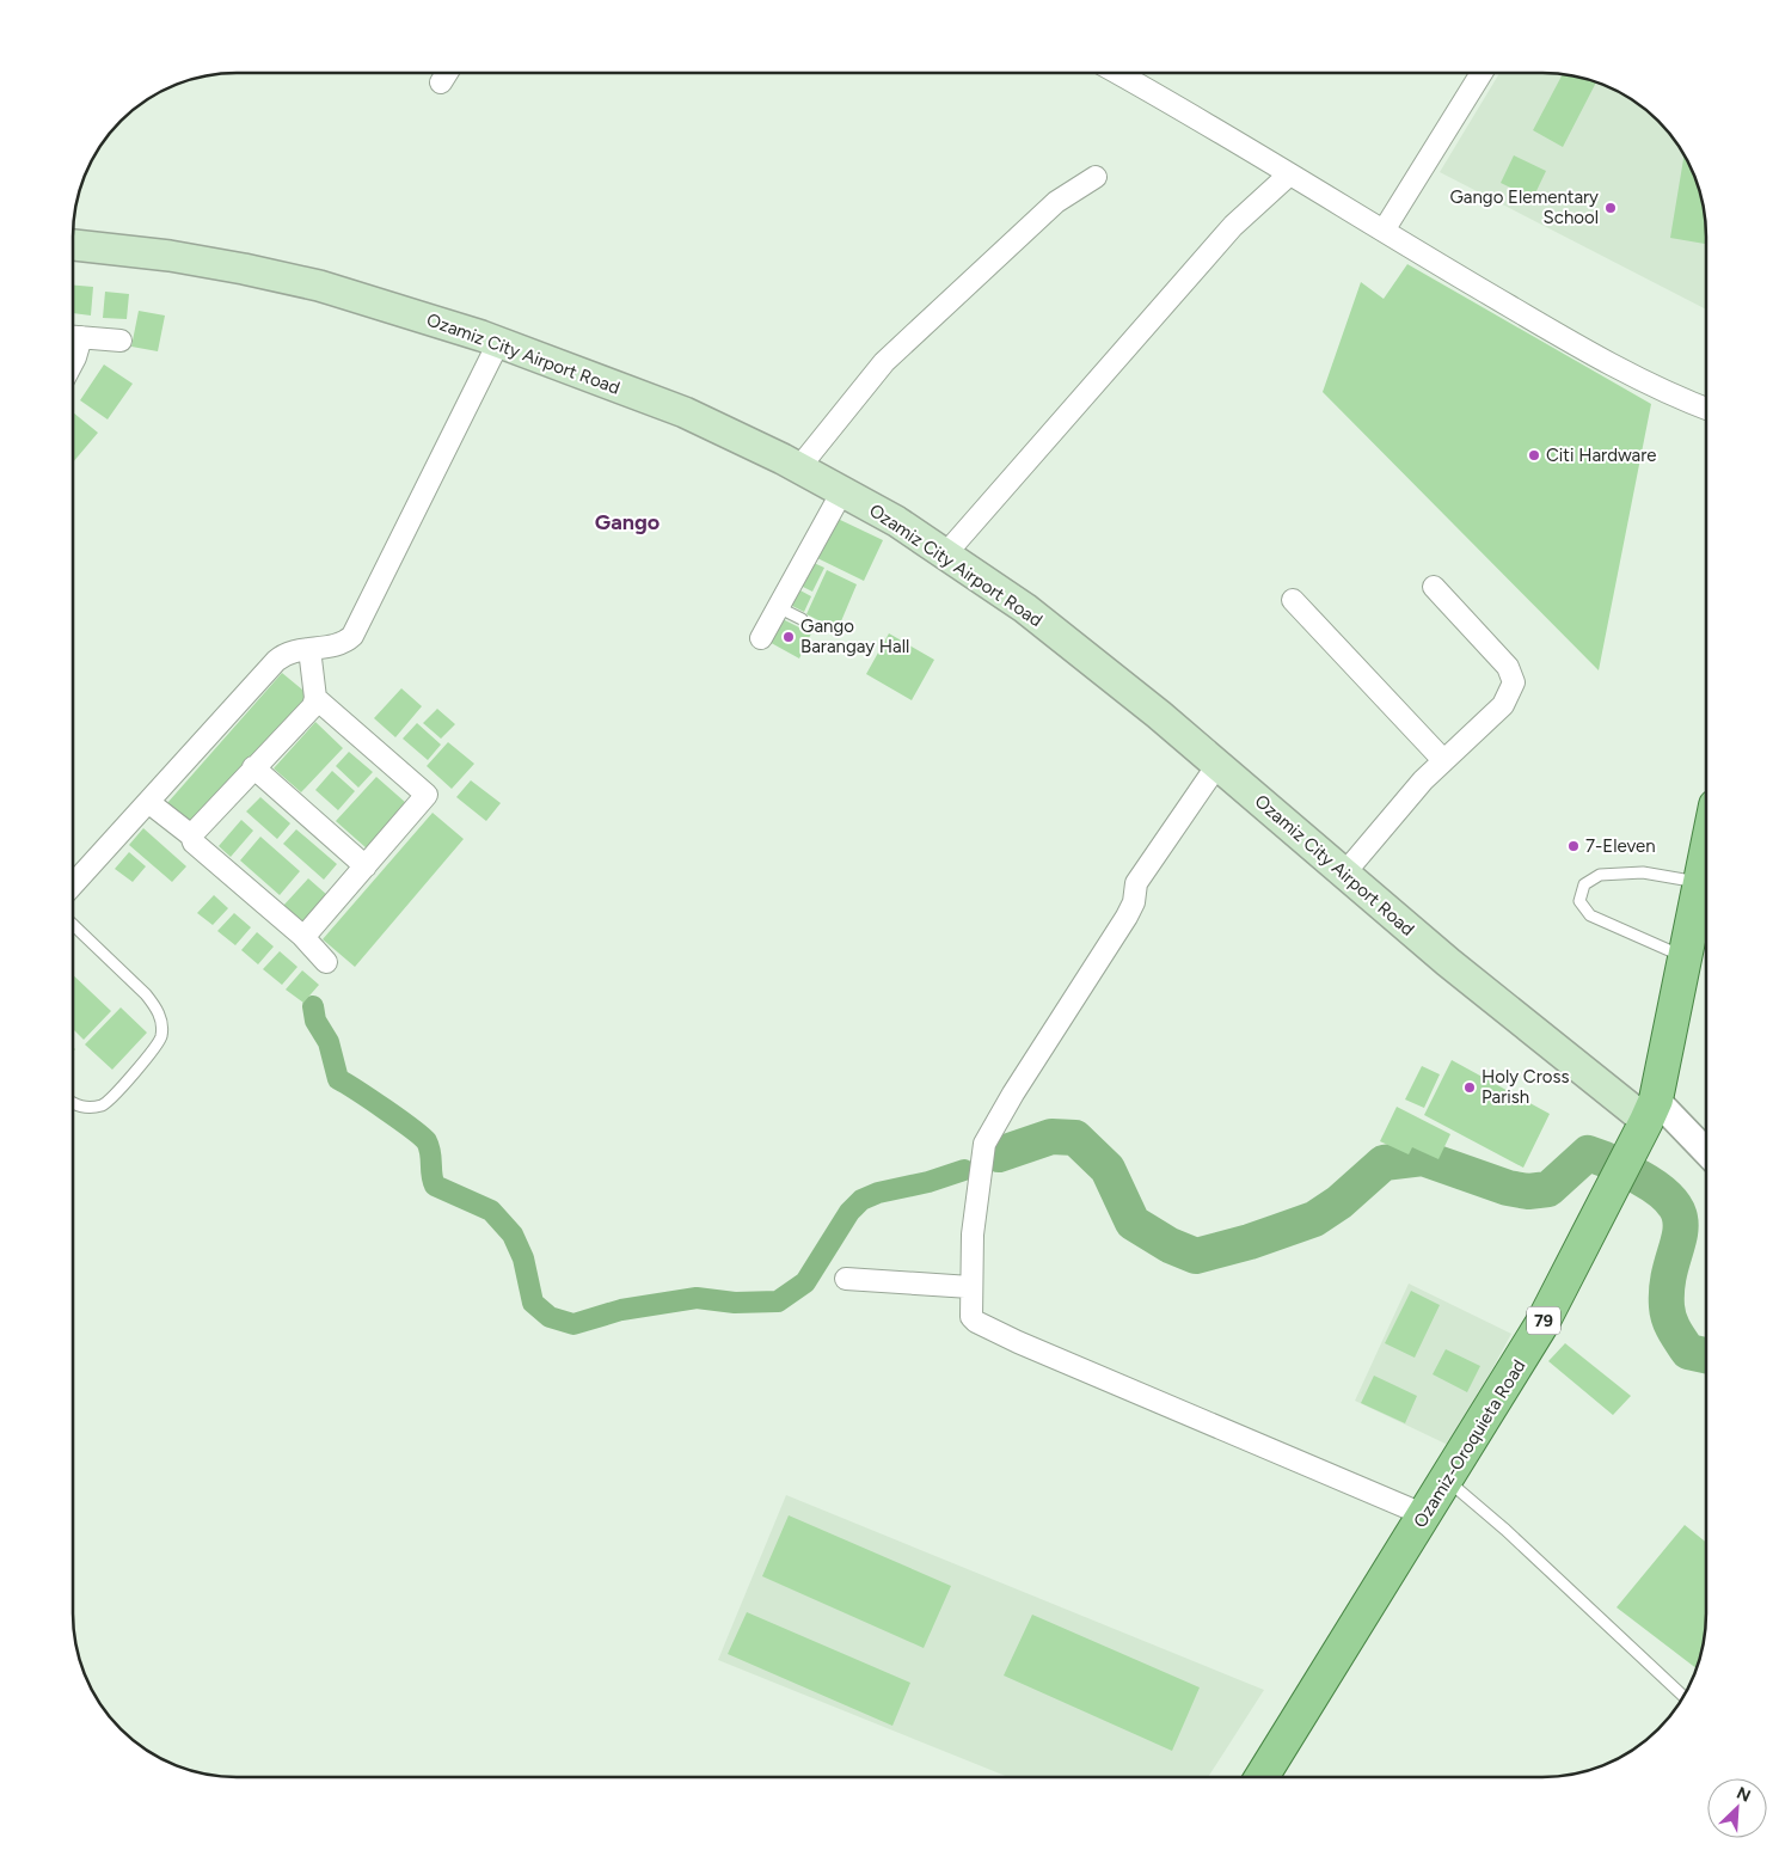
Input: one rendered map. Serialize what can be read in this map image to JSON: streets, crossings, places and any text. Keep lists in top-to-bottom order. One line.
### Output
{"streets":{"main road":["Ozamiz City Airport Road","79","Ozamiz-Oroquieta Road"]},"crossings":[["Ozamiz City Airport Road","Ozamiz-Oroquieta Road"]],"districts":["Gango"],"places":["Gango Elementary School","Citi Hardware","Gango Barangay Hall","7-Eleven","Holy Cross Parish"],"north":"top right"}
